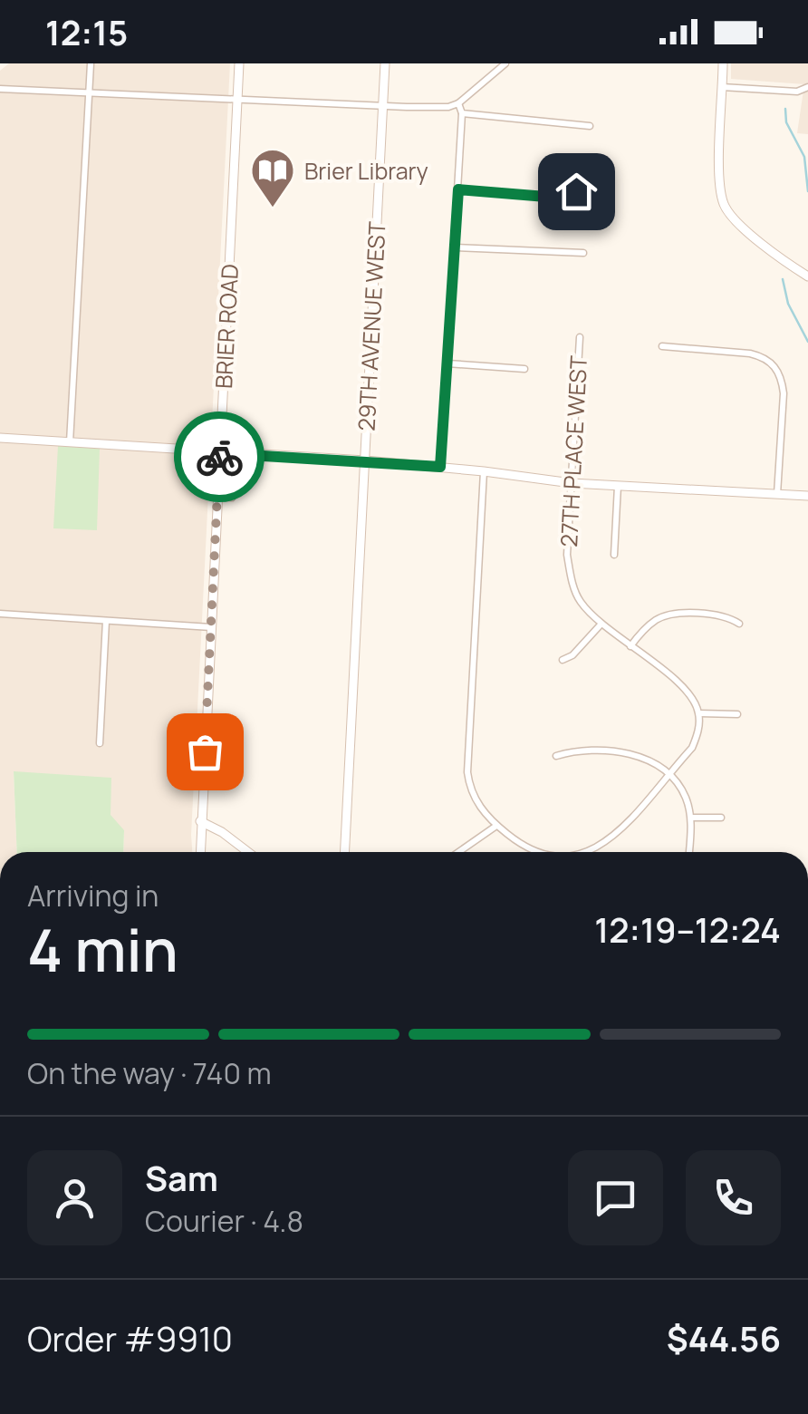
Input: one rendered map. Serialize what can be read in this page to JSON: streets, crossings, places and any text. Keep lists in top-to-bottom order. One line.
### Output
{"streets":{"street":["BRIER ROAD","29TH AVENUE WEST","27TH PLACE WEST"]},"places":{"library":["Brier Library"]},"page":{"status":"12:15","heading":["4 min","Arriving in","12:19–12:24"],"panel":["Sam","Courier · 4.8","Order #9910","$44.56"],"bar":"On the way · 740 m"}}
